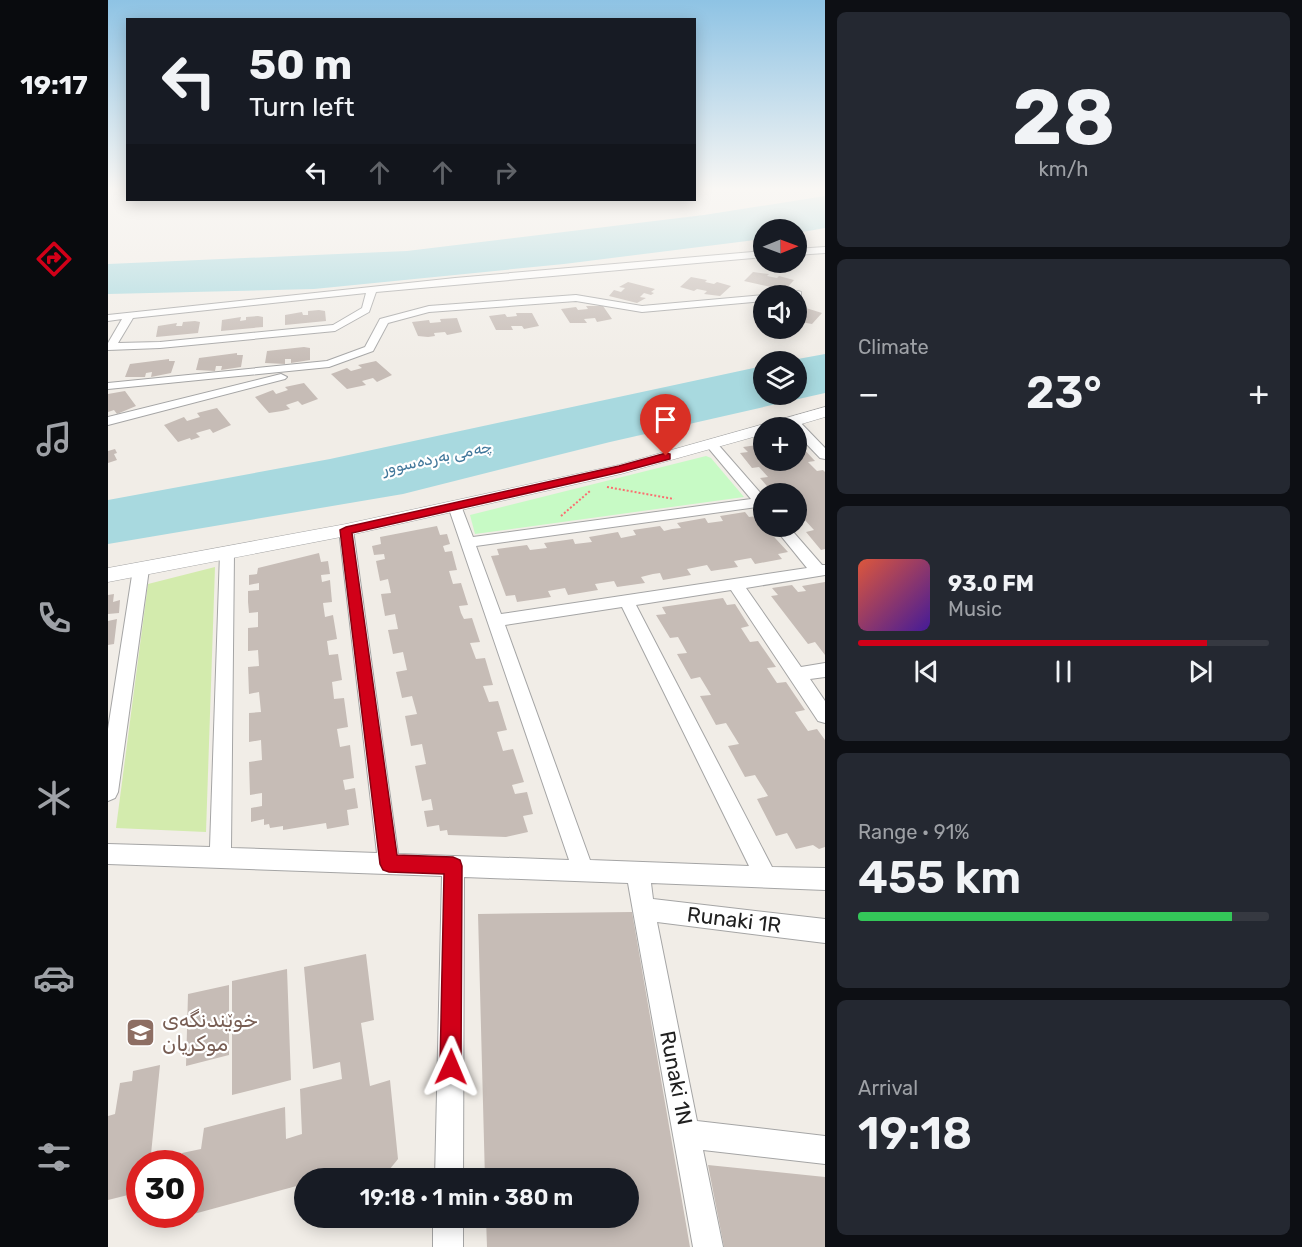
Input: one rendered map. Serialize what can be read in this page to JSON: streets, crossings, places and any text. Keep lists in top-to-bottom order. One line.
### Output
{"streets":{"street":["Runaki 1R","Runaki 1N"]},"crossings":[["Runaki 1R","Runaki 1N"]],"water":["چەمی بەردەسوور"],"places":{"school or university":["خوێندنگەی موکریان"]},"north":"right","page":{"tabs":"19:17","tile":[["28","km/h"],"Climate",["Range · 91%","455 km"],["Arrival","19:18"]],"turn":["50 m","Turn left"],"map_buttons":["+","−"],"heat":["−","23°","+"],"song":["93.0 FM","Music"],"limit":"30","trip":"19:18 · 1 min · 380 m"}}
